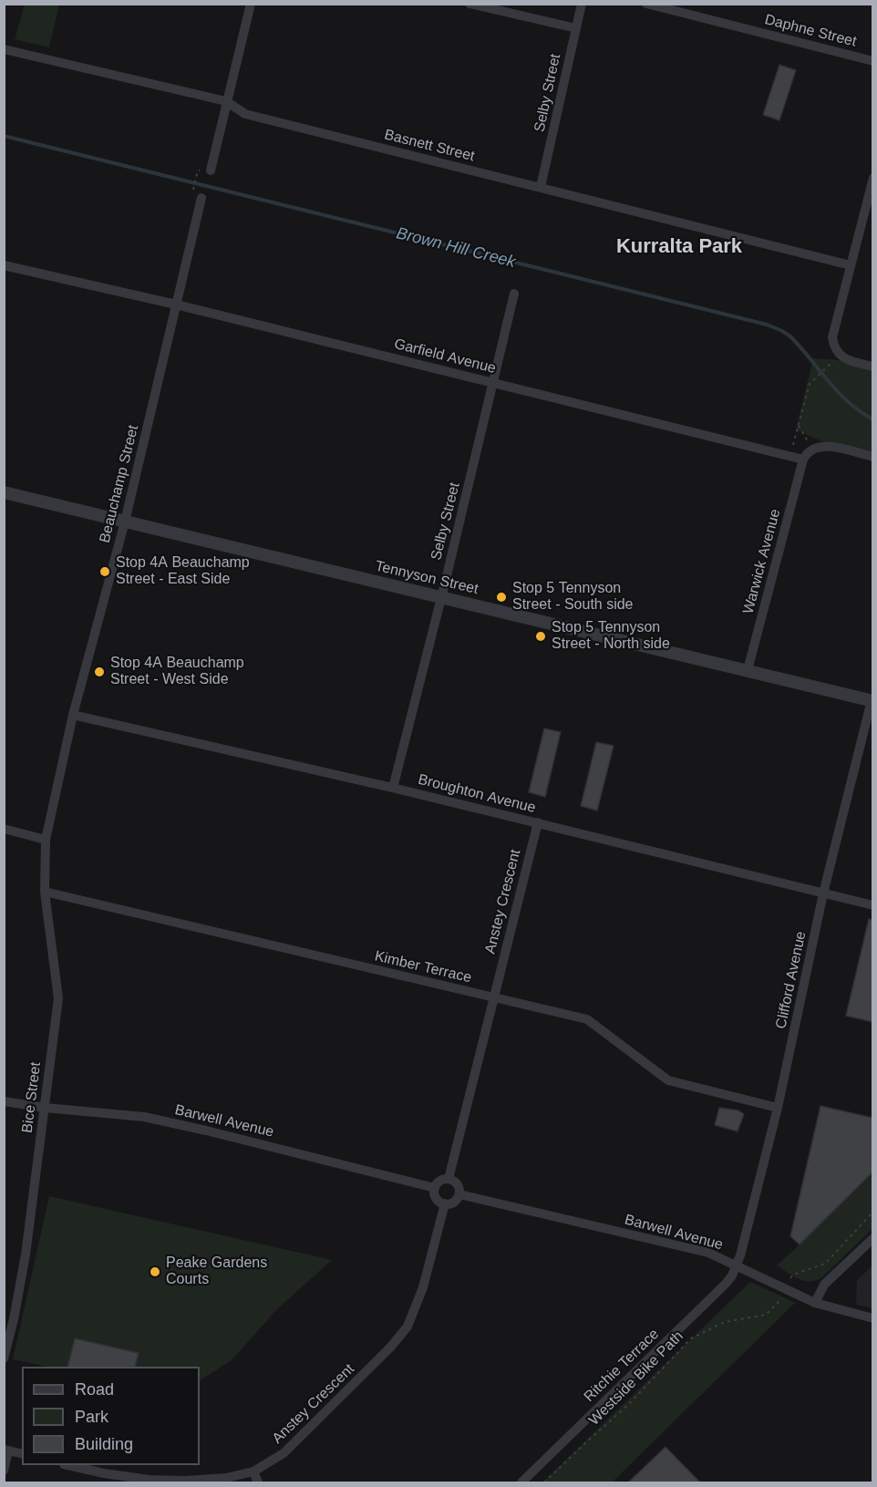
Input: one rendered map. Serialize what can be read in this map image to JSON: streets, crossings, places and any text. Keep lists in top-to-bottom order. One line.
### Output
{"streets":{"street":["Daphne Street","Selby Street","Basnett Street","Garfield Avenue","Beauchamp Street","Warwick Avenue","Tennyson Street","Broughton Avenue","Anstey Crescent","Kimber Terrace","Clifford Avenue","Bice Street","Barwell Avenue","Ritchie Terrace"],"path":["Westside Bike Path"]},"crossings":[["Selby Street","Basnett Street"],["Selby Street","Garfield Avenue"],["Selby Street","Tennyson Street"],["Selby Street","Broughton Avenue"],["Garfield Avenue","Beauchamp Street"],["Garfield Avenue","Warwick Avenue"],["Beauchamp Street","Tennyson Street"],["Beauchamp Street","Broughton Avenue"],["Beauchamp Street","Bice Street"],["Warwick Avenue","Tennyson Street"],["Tennyson Street","Clifford Avenue"],["Broughton Avenue","Anstey Crescent"],["Broughton Avenue","Clifford Avenue"],["Anstey Crescent","Kimber Terrace"],["Anstey Crescent","Barwell Avenue"],["Kimber Terrace","Clifford Avenue"],["Kimber Terrace","Bice Street"],["Clifford Avenue","Barwell Avenue"],["Clifford Avenue","Ritchie Terrace"],["Bice Street","Barwell Avenue"],["Barwell Avenue","Ritchie Terrace"]],"districts":["Kurralta Park"],"water":["Brown Hill Creek"],"places":["Stop 4A Beauchamp Street - East Side","Stop 5 Tennyson Street - South side","Stop 5 Tennyson Street - North side","Stop 4A Beauchamp Street - West Side","Peake Gardens Courts"],"legend":["Road","Park","Building"]}
